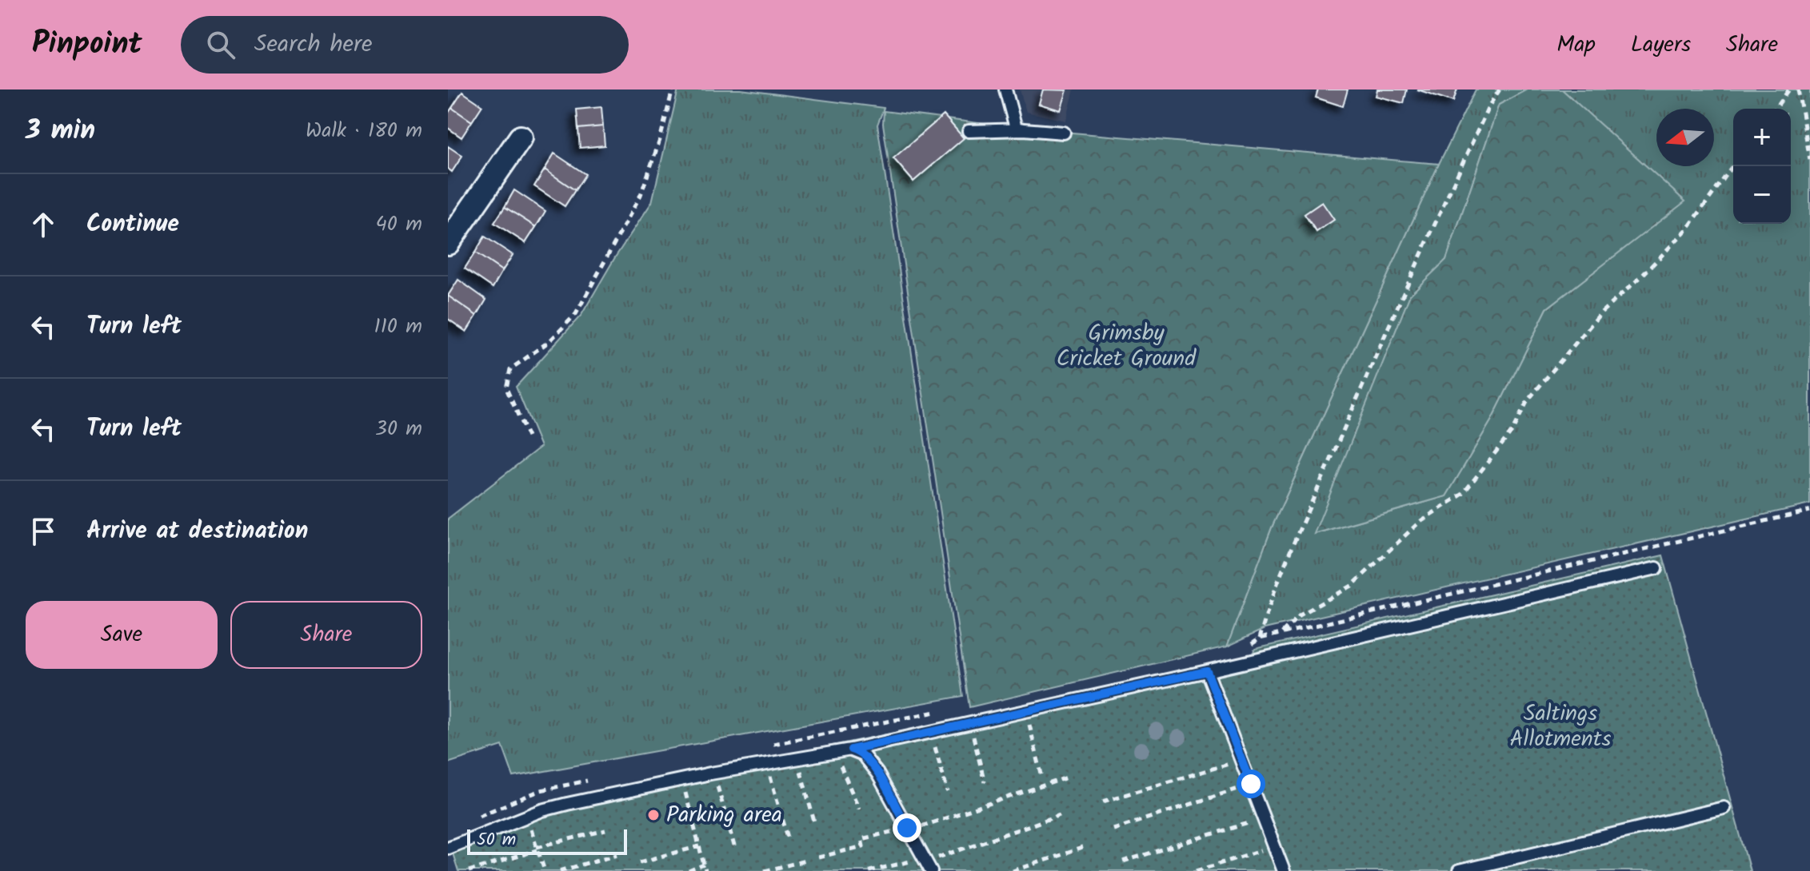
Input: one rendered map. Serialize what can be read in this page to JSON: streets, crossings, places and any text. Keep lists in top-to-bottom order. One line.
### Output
{"parks":["Grimsby Cricket Ground","Saltings Allotments"],"places":["Parking area"],"scale_bar":"50 m","north":"left","page":{"header":"Pinpoint","search":"Search here","nav":["Map","Layers","Share"],"heading":["3 min","Walk · 180 m"],"map_buttons":["+","−"],"list":[["Continue","40 m"],["Turn left","110 m"],["Turn left","30 m"],"Arrive at destination"],"buttons":["Save","Share"],"scale":"50 m"}}
